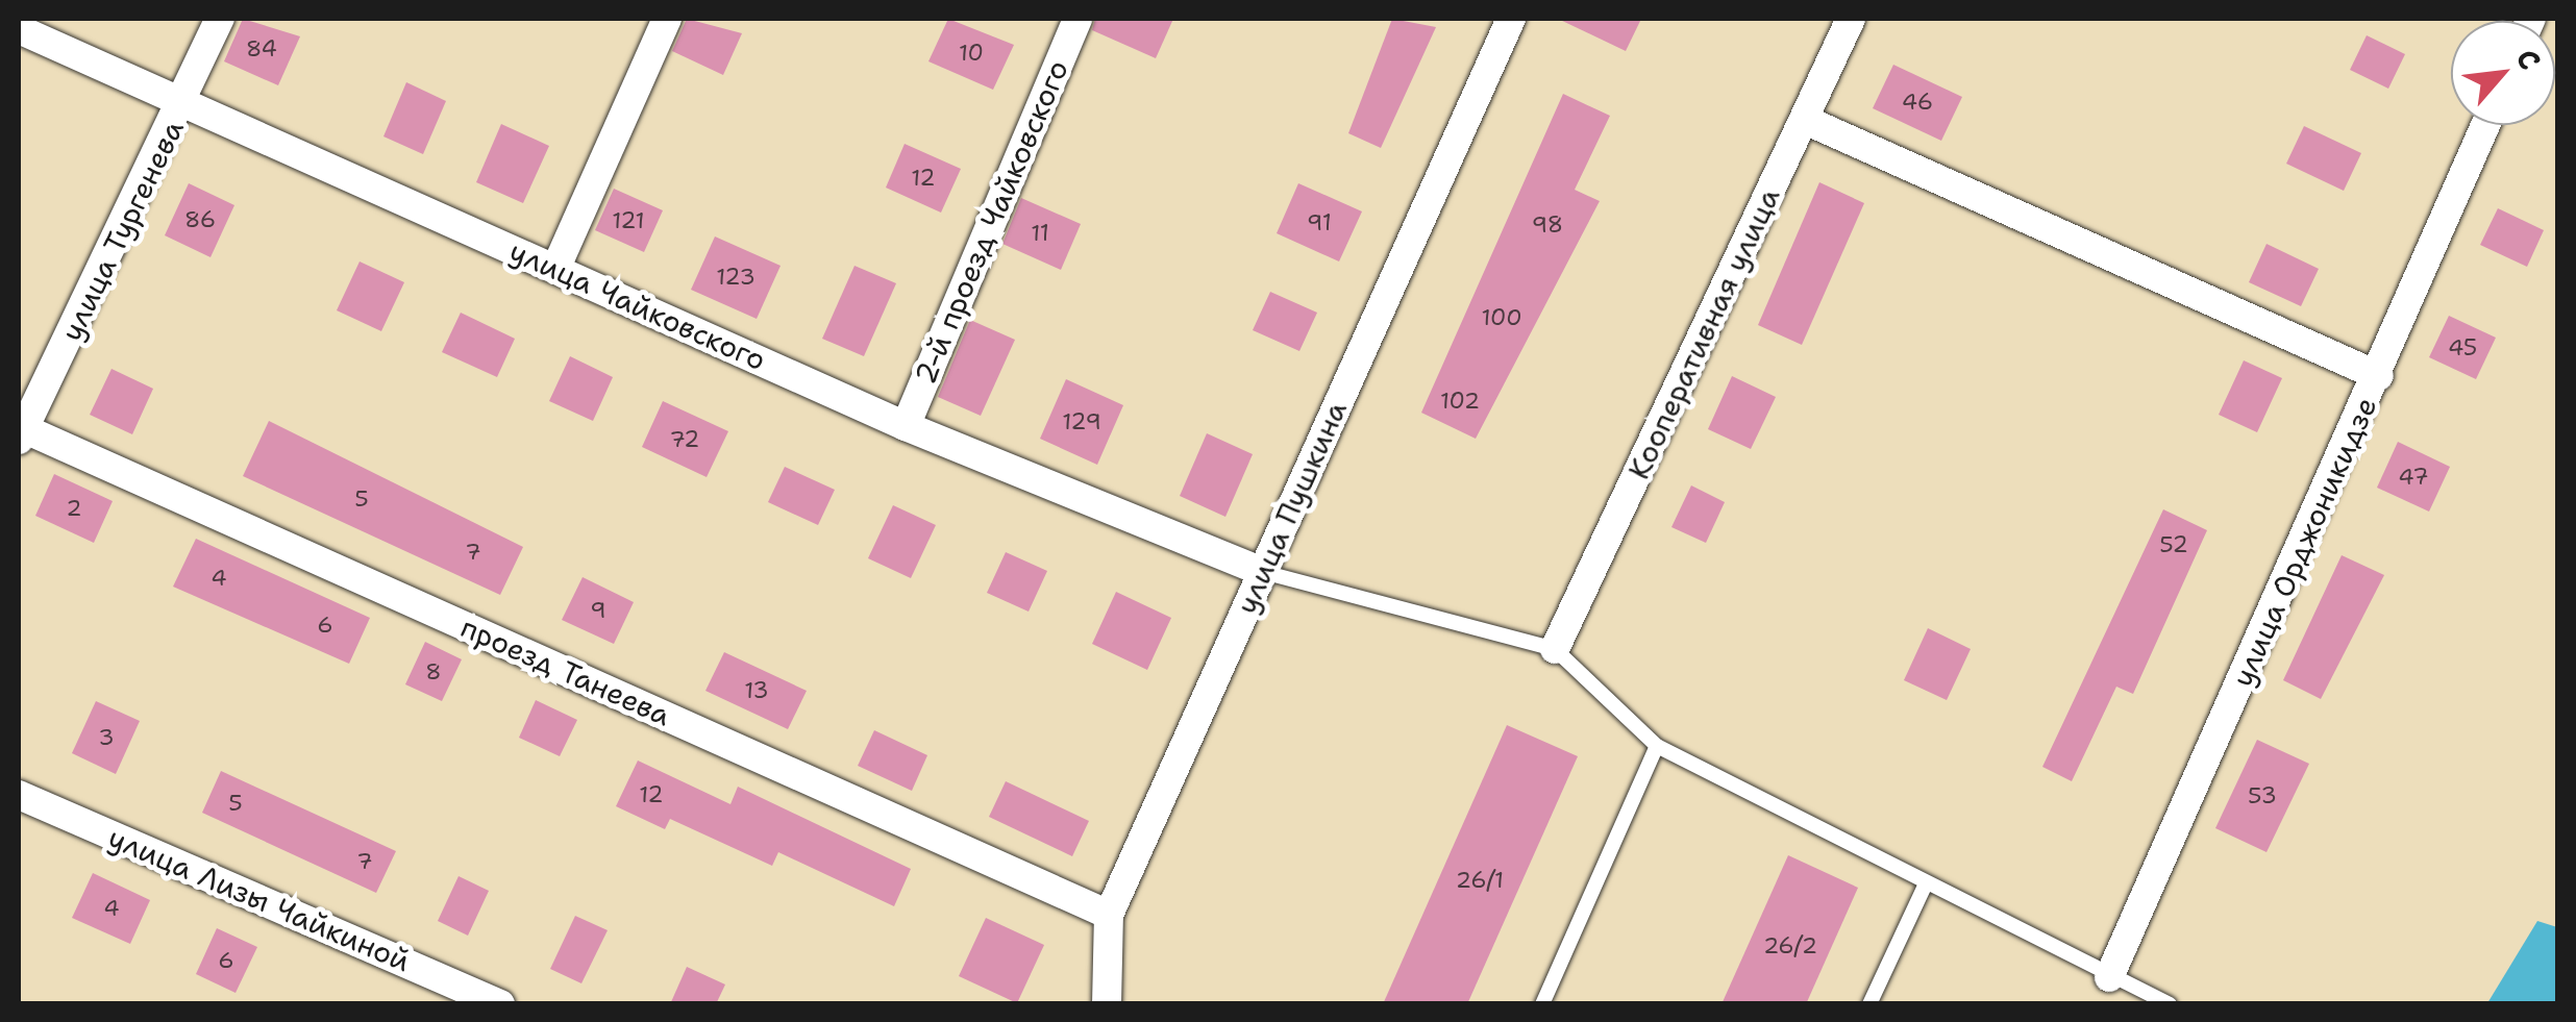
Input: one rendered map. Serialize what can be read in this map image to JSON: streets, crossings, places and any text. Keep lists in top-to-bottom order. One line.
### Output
{"streets":{"street":["2-й проезд Чайковского","улица Тургенева","улица Чайковского","Кооперативная улица","улица Пушкина","улица Орджоникидзе","проезд Танеева","улица Лизы Чайкиной"]},"crossings":[["2-й проезд Чайковского","улица Чайковского"],["улица Тургенева","улица Чайковского"],["улица Тургенева","проезд Танеева"],["улица Чайковского","улица Пушкина"],["улица Пушкина","проезд Танеева"]],"house_numbers":["84","10","46","12","86","121","91","98","11","123","100","45","102","129","72","47","5","2","52","7","4","9","6","8","13","3","12","53","5","7","26/1","4","26/2","6"],"north":"top right"}
